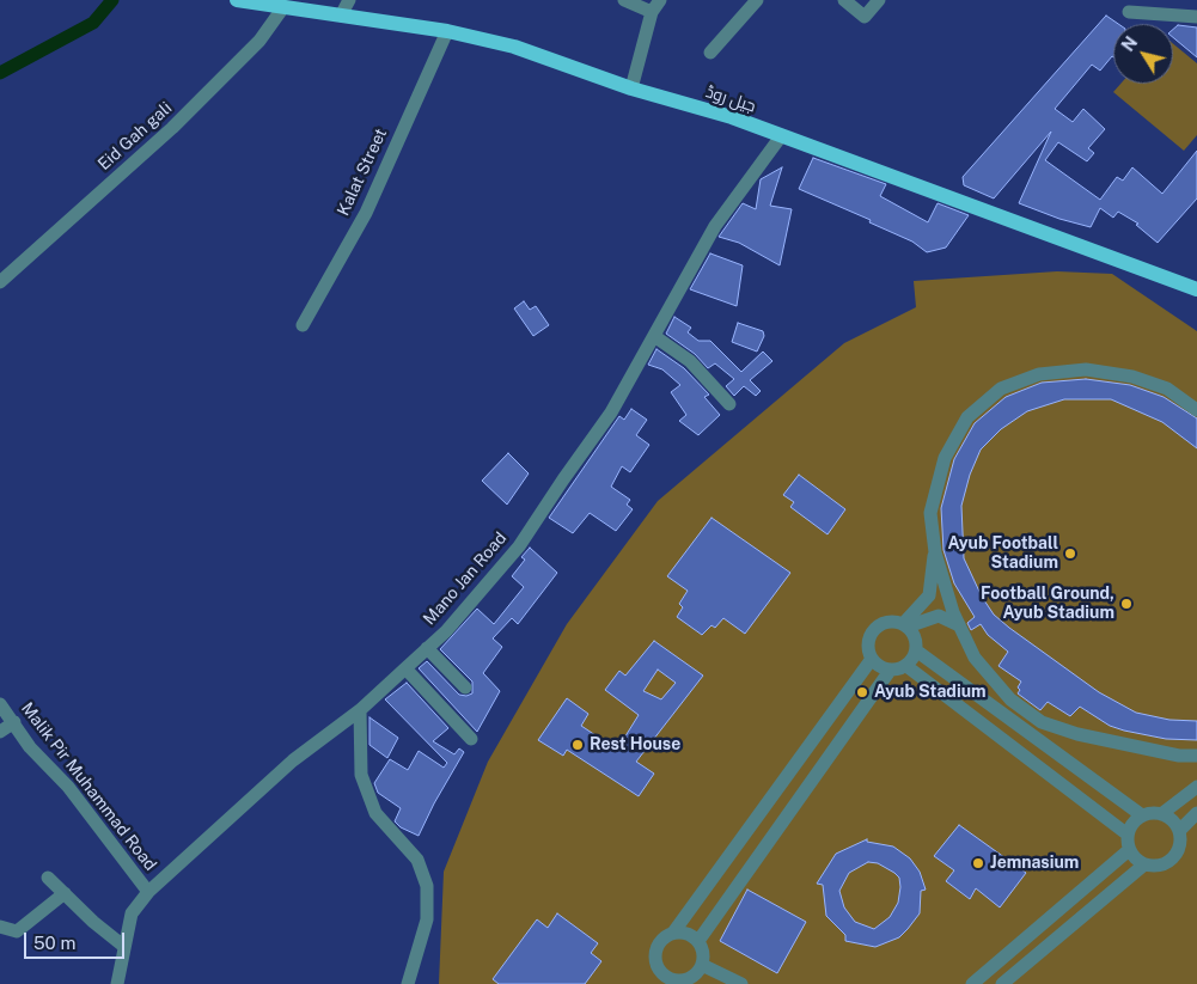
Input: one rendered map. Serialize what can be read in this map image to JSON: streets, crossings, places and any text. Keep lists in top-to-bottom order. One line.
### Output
{"streets":{"main road":["جیل روڈ"],"street":["Eid Gah gali","Kalat Street","Mano Jan Road","Malik Pir Muhammad Road"]},"crossings":[["جیل روڈ","Eid Gah gali"],["جیل روڈ","Kalat Street"],["جیل روڈ","Mano Jan Road"],["Mano Jan Road","Malik Pir Muhammad Road"]],"places":["Ayub Football Stadium","Football Ground, Ayub Stadium","Ayub Stadium","Rest House","Jemnasium"],"scale_bar":"50 m","north":"top left"}
